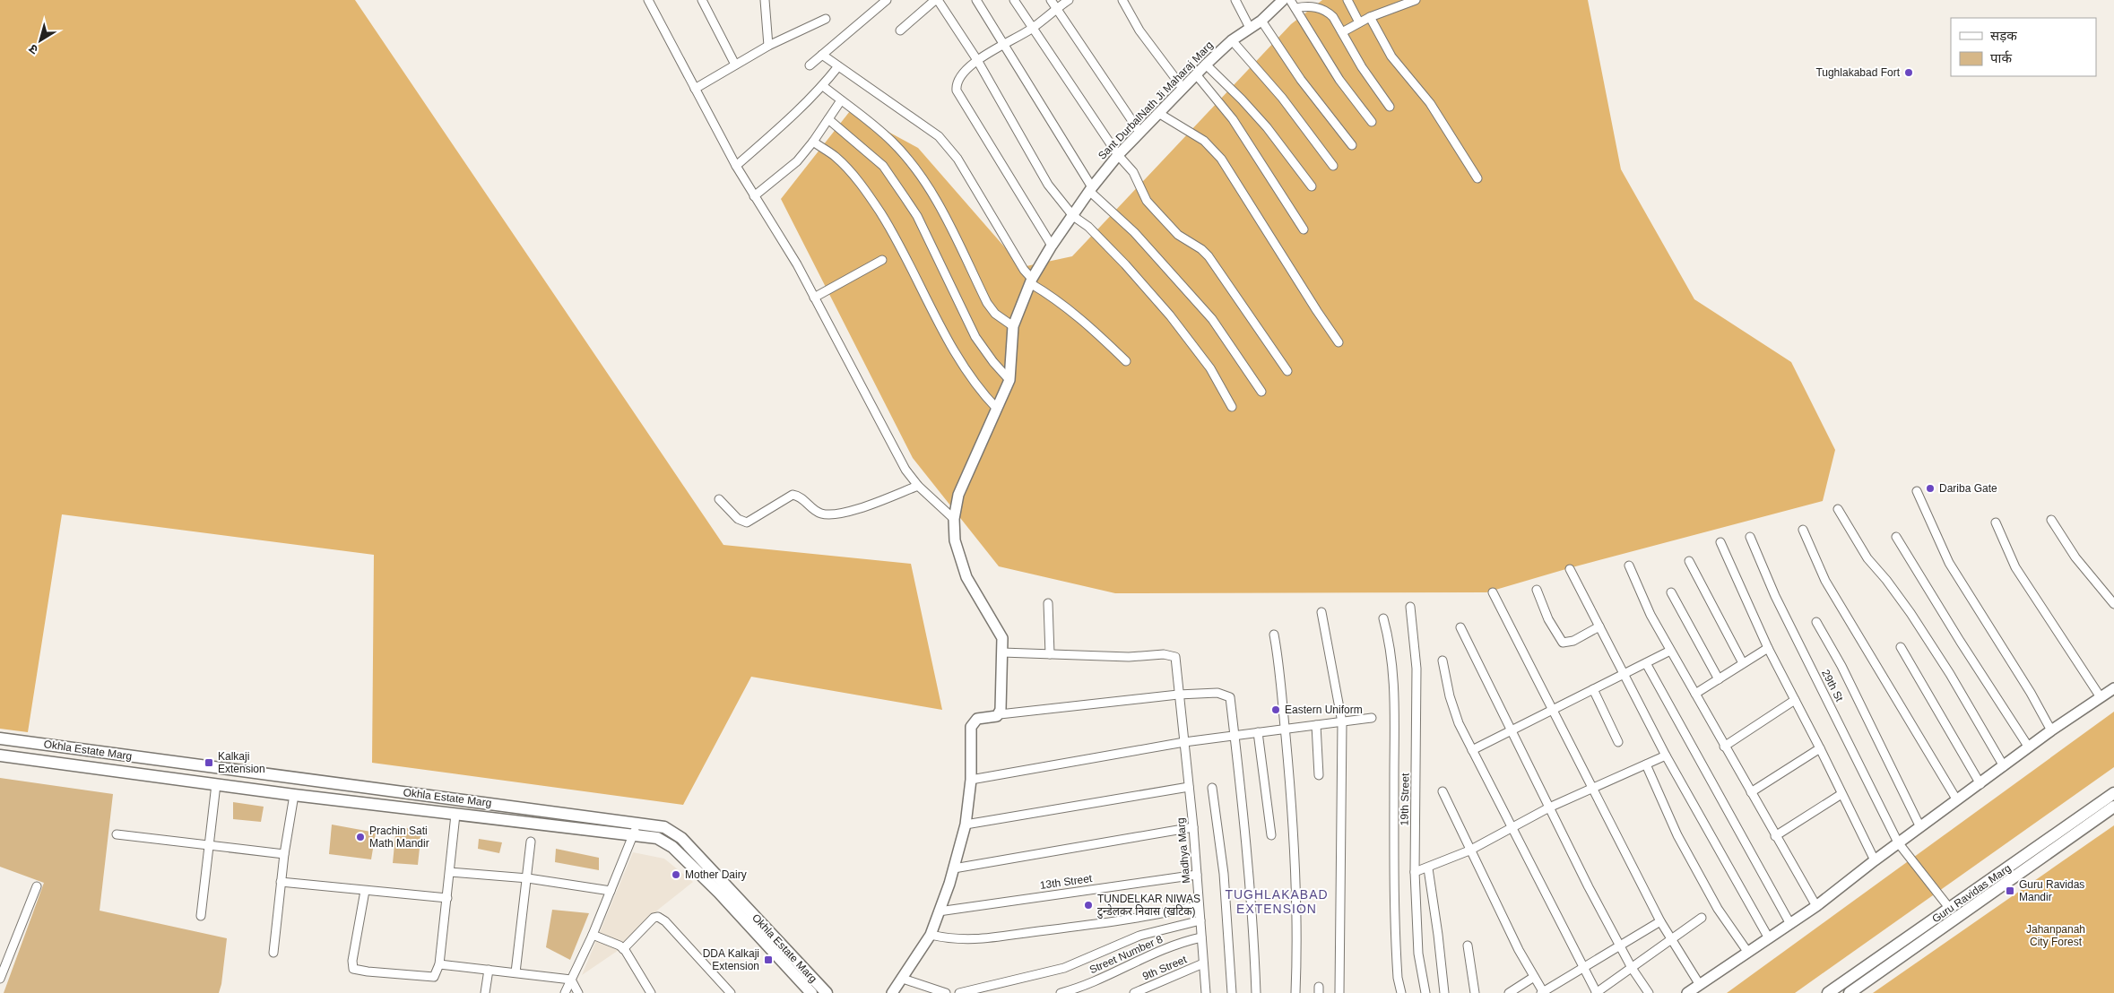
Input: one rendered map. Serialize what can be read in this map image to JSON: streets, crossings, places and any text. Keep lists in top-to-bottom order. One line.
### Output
{"streets":{"main road":["Okhla Estate Marg","Guru Ravidas Marg"],"street":["Sant DurbalNath Ji Maharaj Marg","29th St","19th Street","Madhya Marg","13th Street","Street Number 8","9th Street"]},"crossings":[["29th St","Guru Ravidas Marg"],["Madhya Marg","13th Street"],["Madhya Marg","Street Number 8"],["Madhya Marg","9th Street"]],"districts":["TUGHLAKABAD EXTENSION"],"parks":["Jahanpanah City Forest"],"places":{"other":["Tughlakabad Fort","Dariba Gate","Eastern Uniform","Prachin Sati Math Mandir","Mother Dairy","TUNDELKAR NIWAS टुन्डेलकर निवास (खटिक)"],"transit":["Kalkaji Extension","Guru Ravidas Mandir","DDA Kalkaji Extension"]},"legend":["सड़क","पार्क"],"north":"bottom left"}
